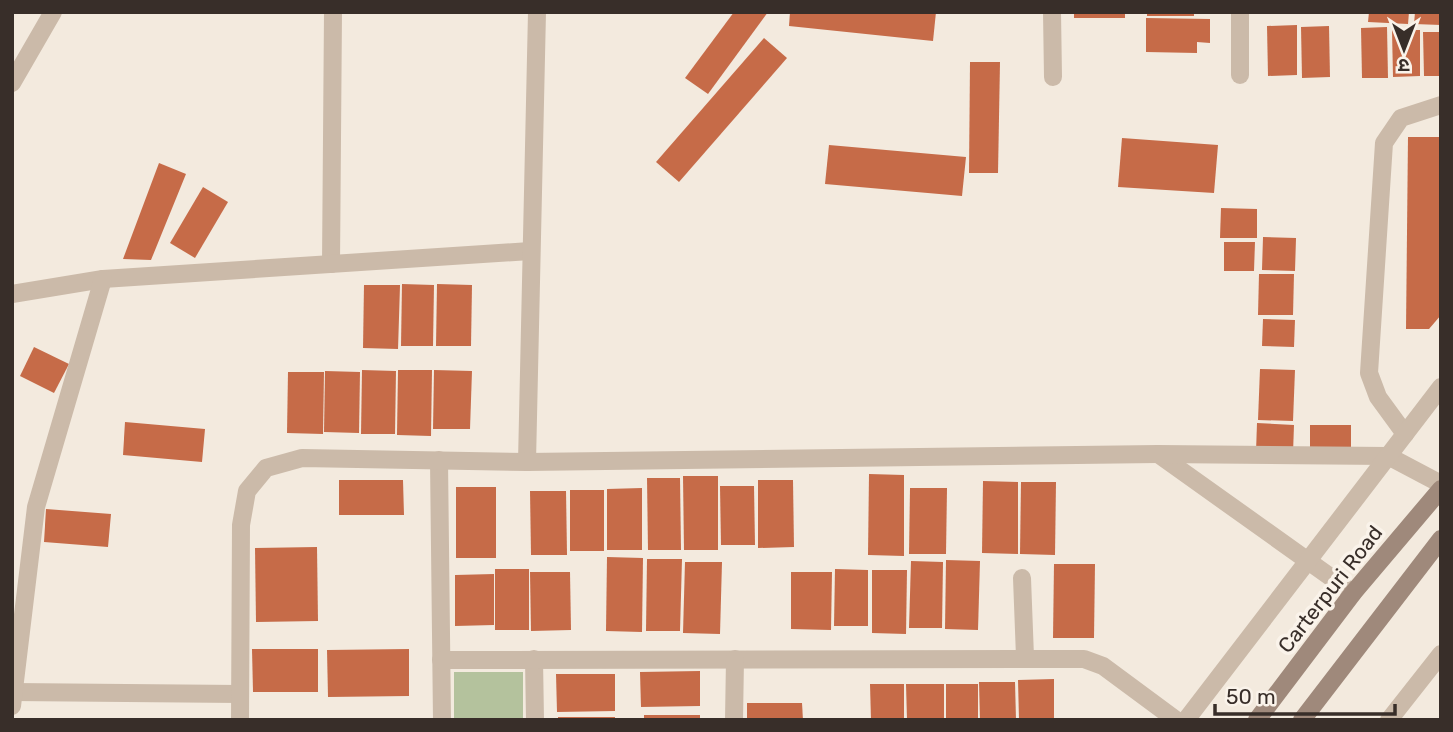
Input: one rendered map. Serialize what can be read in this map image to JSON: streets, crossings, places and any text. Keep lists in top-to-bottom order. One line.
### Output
{"streets":{"main road":["Carterpuri Road"]},"scale_bar":"50 m","north":"bottom"}
